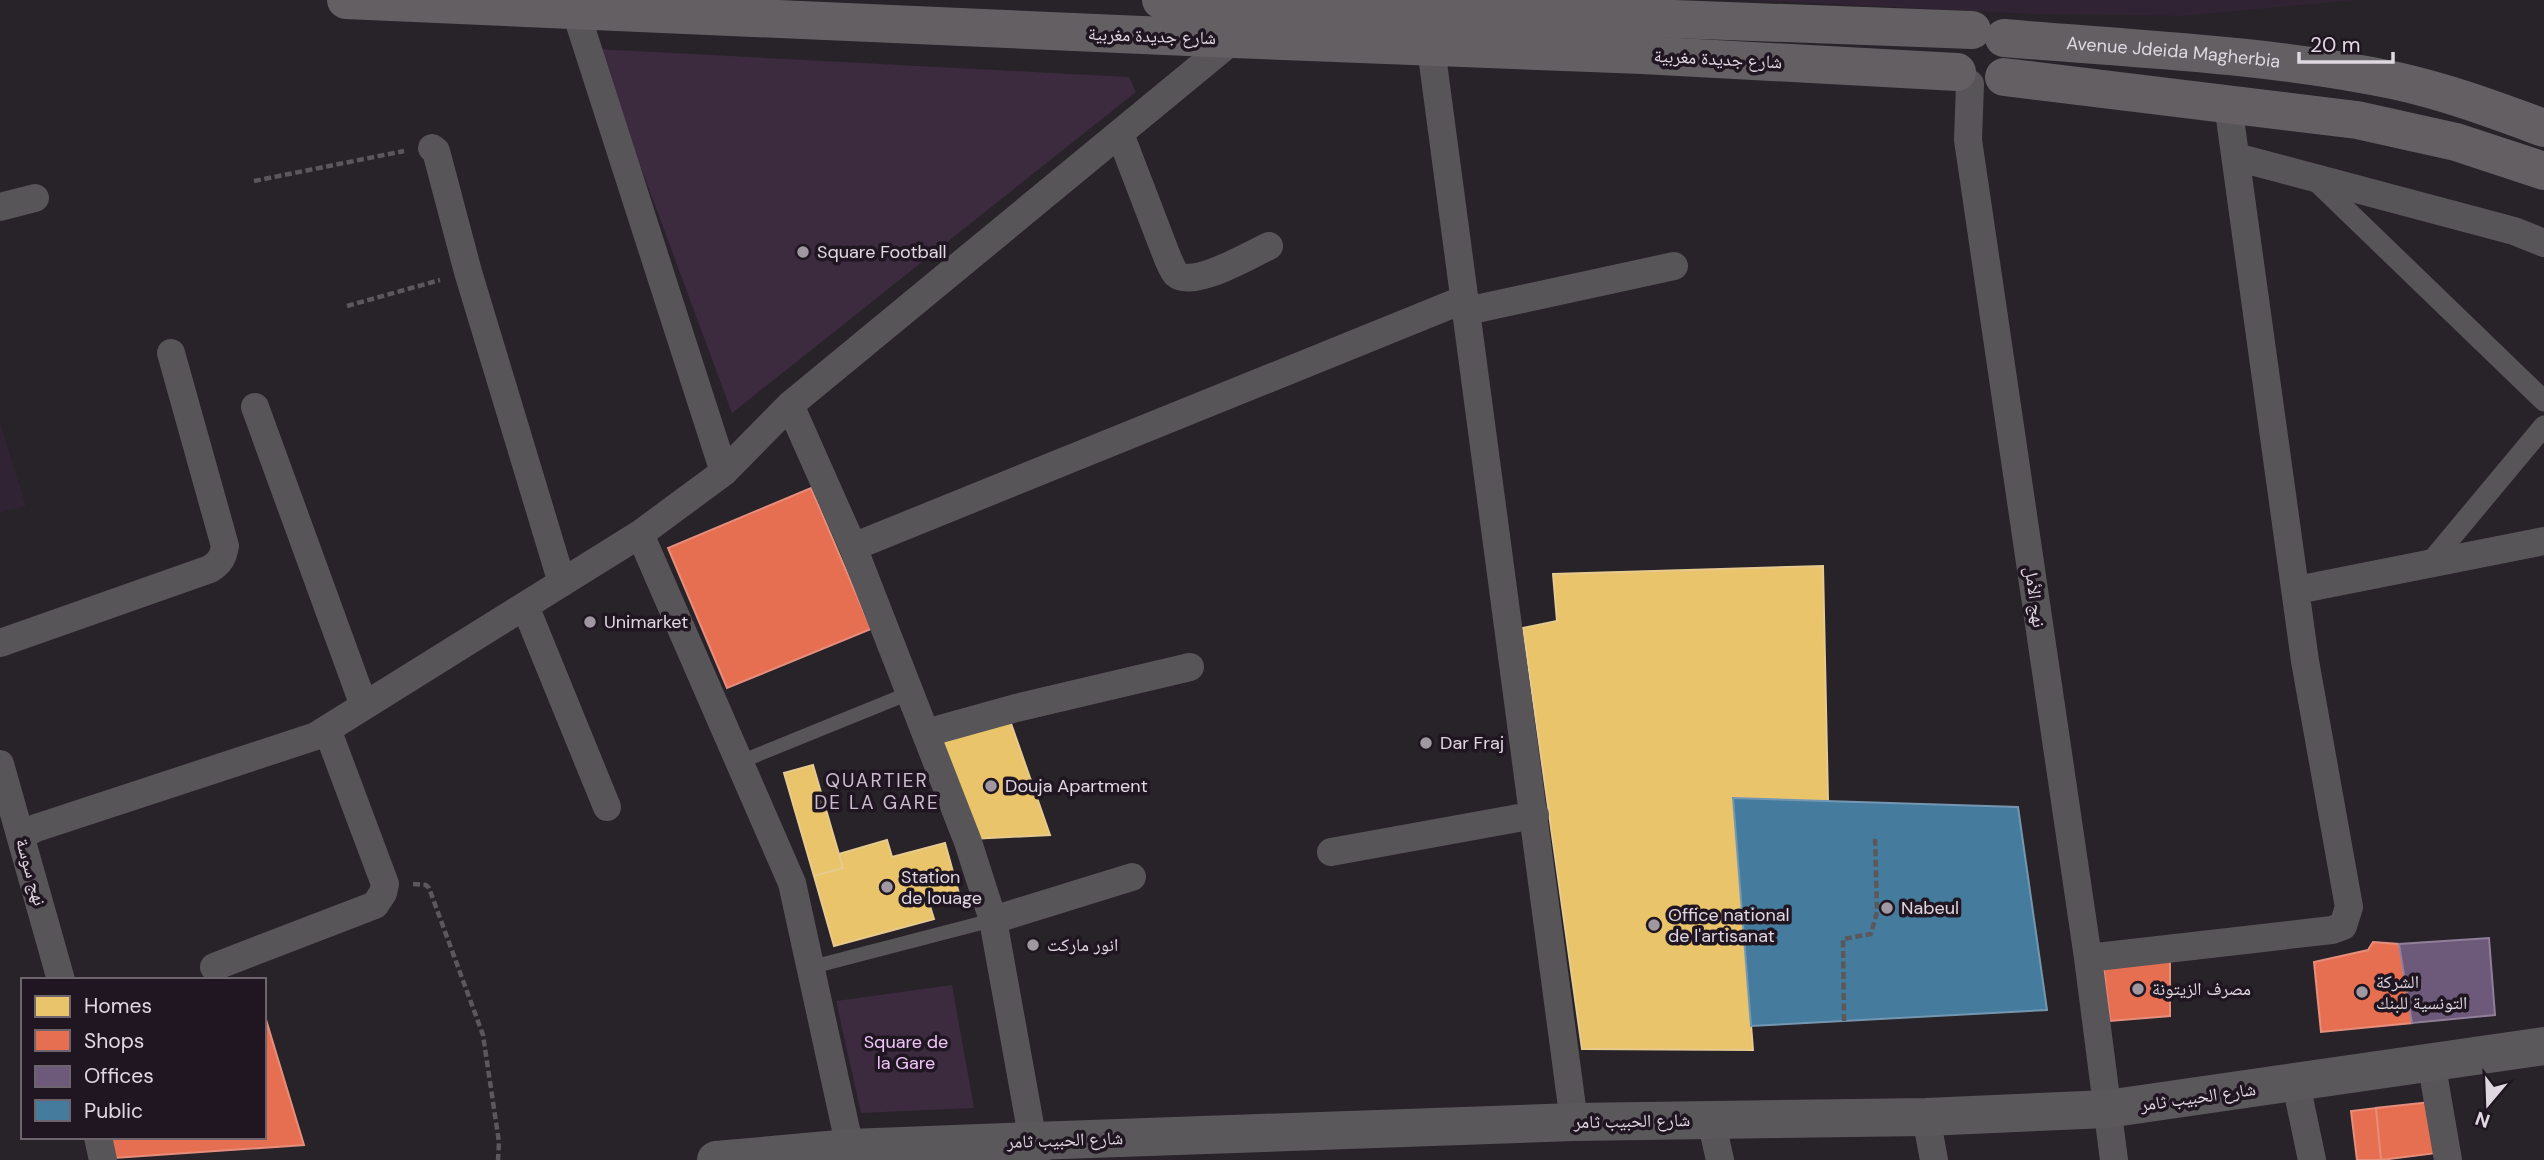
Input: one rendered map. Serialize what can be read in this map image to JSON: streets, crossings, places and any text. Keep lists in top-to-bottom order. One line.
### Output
{"streets":{"main road":["شارع جديدة مغربية","Avenue Jdeida Magherbia","شارع الحبيب ثامر"],"street":["نهج الأمل","نهج سوسة"]},"crossings":[["شارع جديدة مغربية","Avenue Jdeida Magherbia"],["شارع جديدة مغربية","نهج الأمل"],["Avenue Jdeida Magherbia","نهج الأمل"],["نهج الأمل","شارع الحبيب ثامر"]],"districts":["QUARTIER DE LA GARE"],"parks":["Square de la Gare"],"places":["Square Football","Unimarket","Dar Fraj","Douja Apartment","Station de louage","Nabeul","Office national de l'artisanat","انور ماركت","مصرف الزيتونة","الشركة التونسية للبنك"],"legend":["Homes","Shops","Offices","Public"],"scale_bar":"20 m","north":"bottom"}
